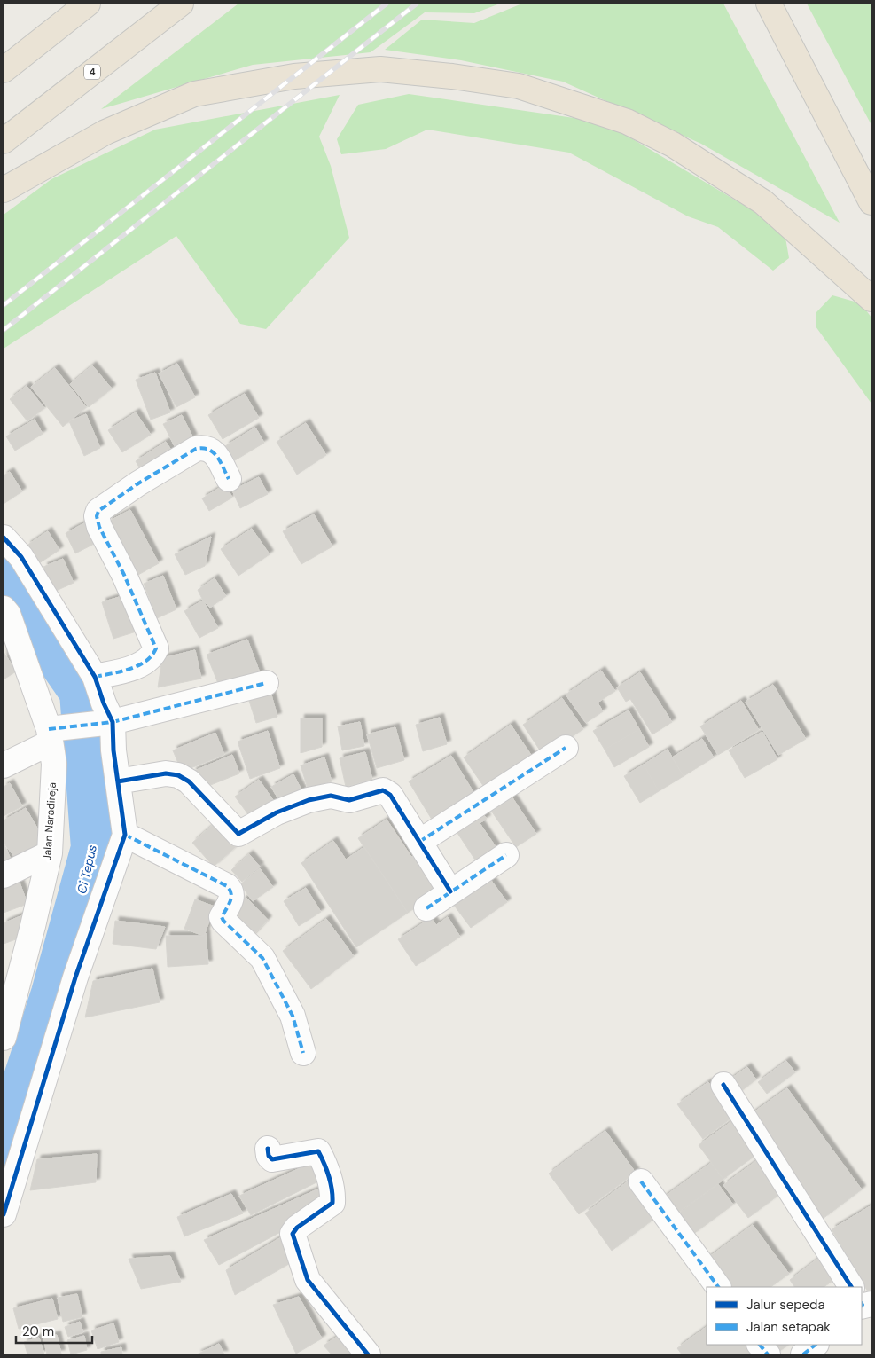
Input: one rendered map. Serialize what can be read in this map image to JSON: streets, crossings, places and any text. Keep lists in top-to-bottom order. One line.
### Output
{"streets":{"highway":["4"],"street":["Jalan Naradireja"]},"water":["Ci Tepus"],"legend":["Jalur sepeda","Jalan setapak"],"scale_bar":"20 m"}
